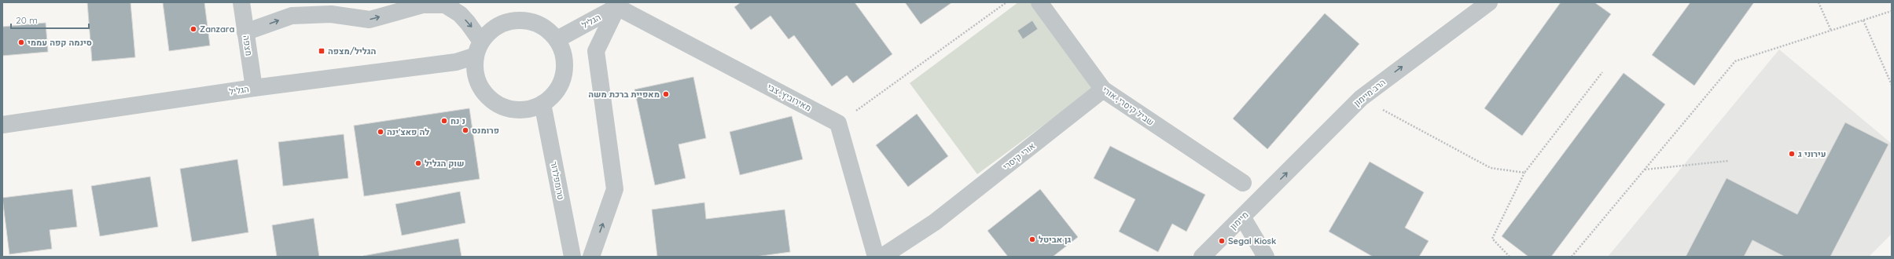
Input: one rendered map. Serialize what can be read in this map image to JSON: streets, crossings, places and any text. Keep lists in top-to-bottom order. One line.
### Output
{"streets":{"street":["הגליל","מצפה","הרב מיימון","מאירוביץ, צבי","שביל קיסרי, אורי","אורי קיסרי","טרומפלדור","מיימון"]},"crossings":[["הגליל","מצפה"],["הגליל","מאירוביץ, צבי"],["הגליל","טרומפלדור"],["הרב מיימון","מיימון"],["שביל קיסרי, אורי","אורי קיסרי"]],"one_way":["הרב מיימון"],"places":{"other":["Zanzara","סינמה קפה עממי","מאפיית ברכת משה","נ נח","פרומנס","לה פאצ'ינה","עירוני ג","שוק הגליל","גן אביטל","Segal Kiosk"],"transit":["הגליל/מצפה"]},"scale_bar":"20 m"}
